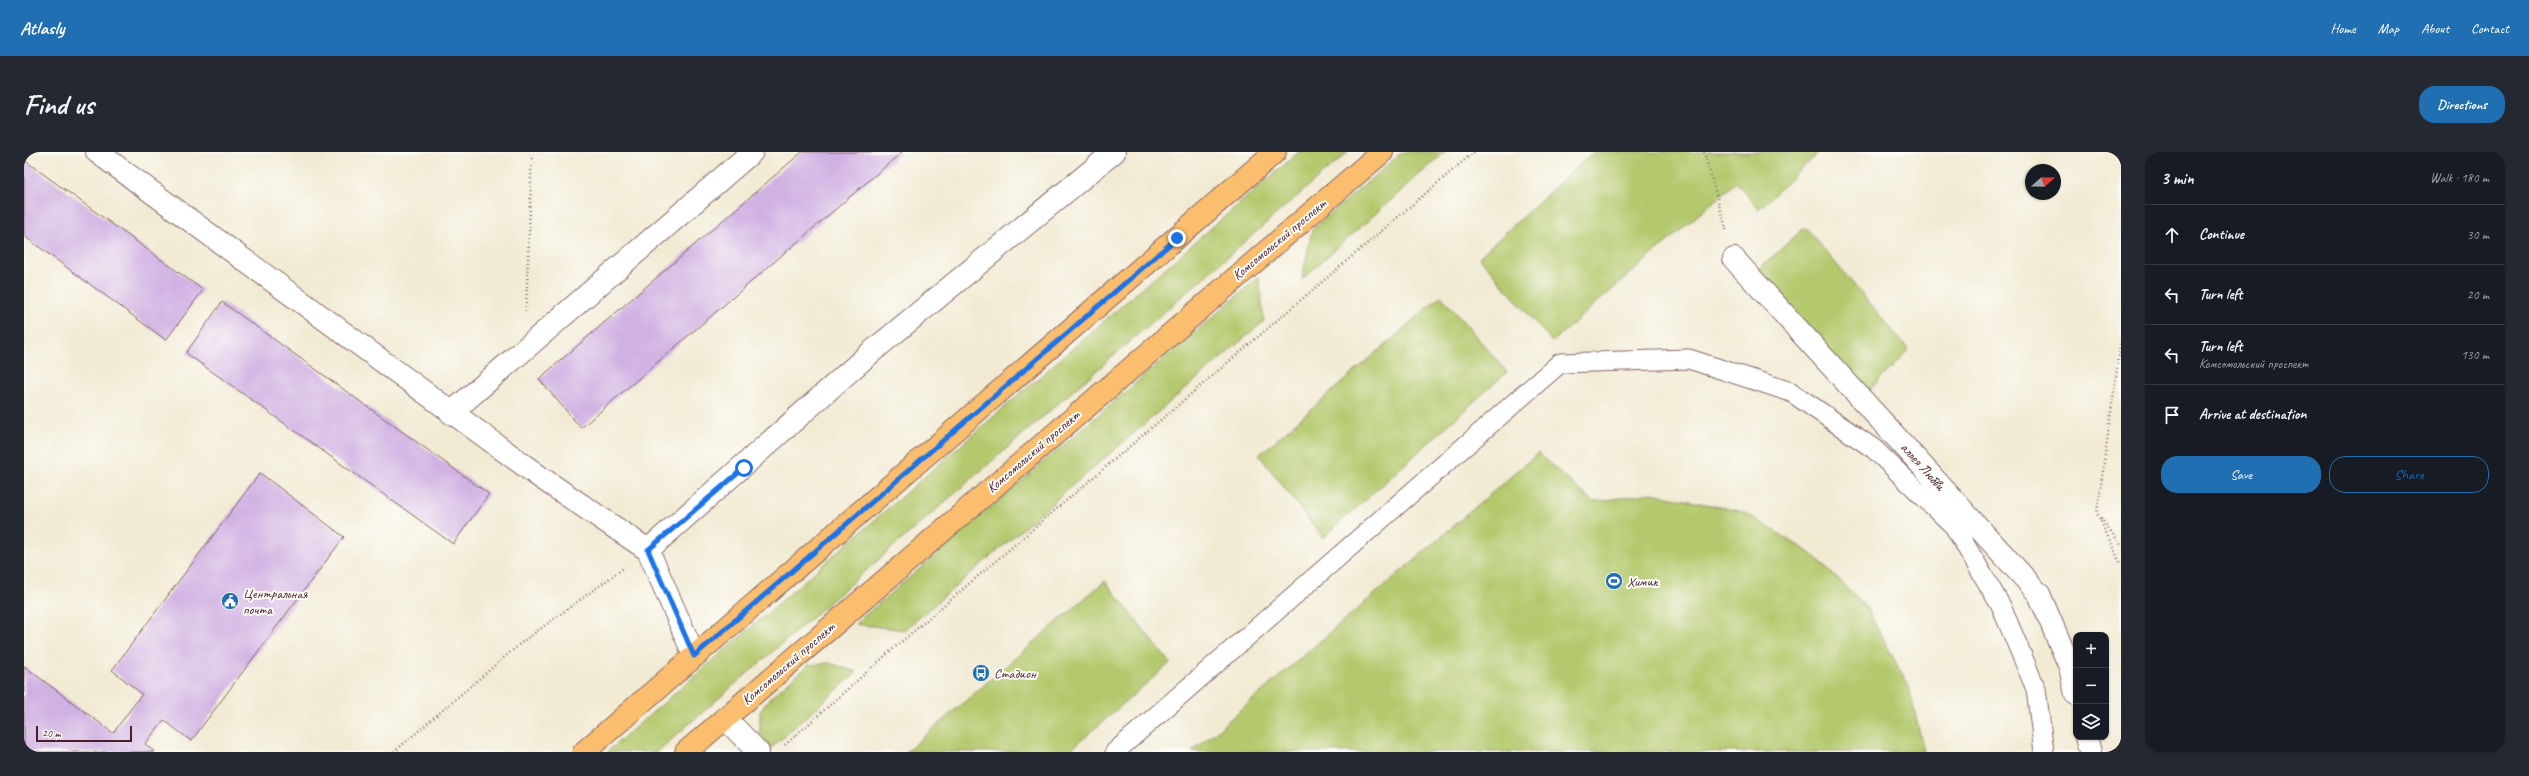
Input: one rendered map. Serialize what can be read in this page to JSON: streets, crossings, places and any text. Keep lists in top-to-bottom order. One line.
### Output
{"streets":{"main road":["Комсомольский проспект"],"street":["аллея Любви"]},"places":{"sports":["Химик"],"public building":["Центральная почта"],"bus stop":["Стадион"]},"scale_bar":"20 m","north":"right","page":{"header":"Atlasly","nav":["Home","Map","About","Contact"],"buttons":["Directions",["Save","Share"]],"title":"Find us","heading":["3 min","Walk · 180 m"],"list":[["Continue","30 m"],["Turn left","20 m"],["Turn left","Комсомольский проспект","130 m"],"Arrive at destination"],"map_buttons":["+","−"],"scale":"20 m"}}
